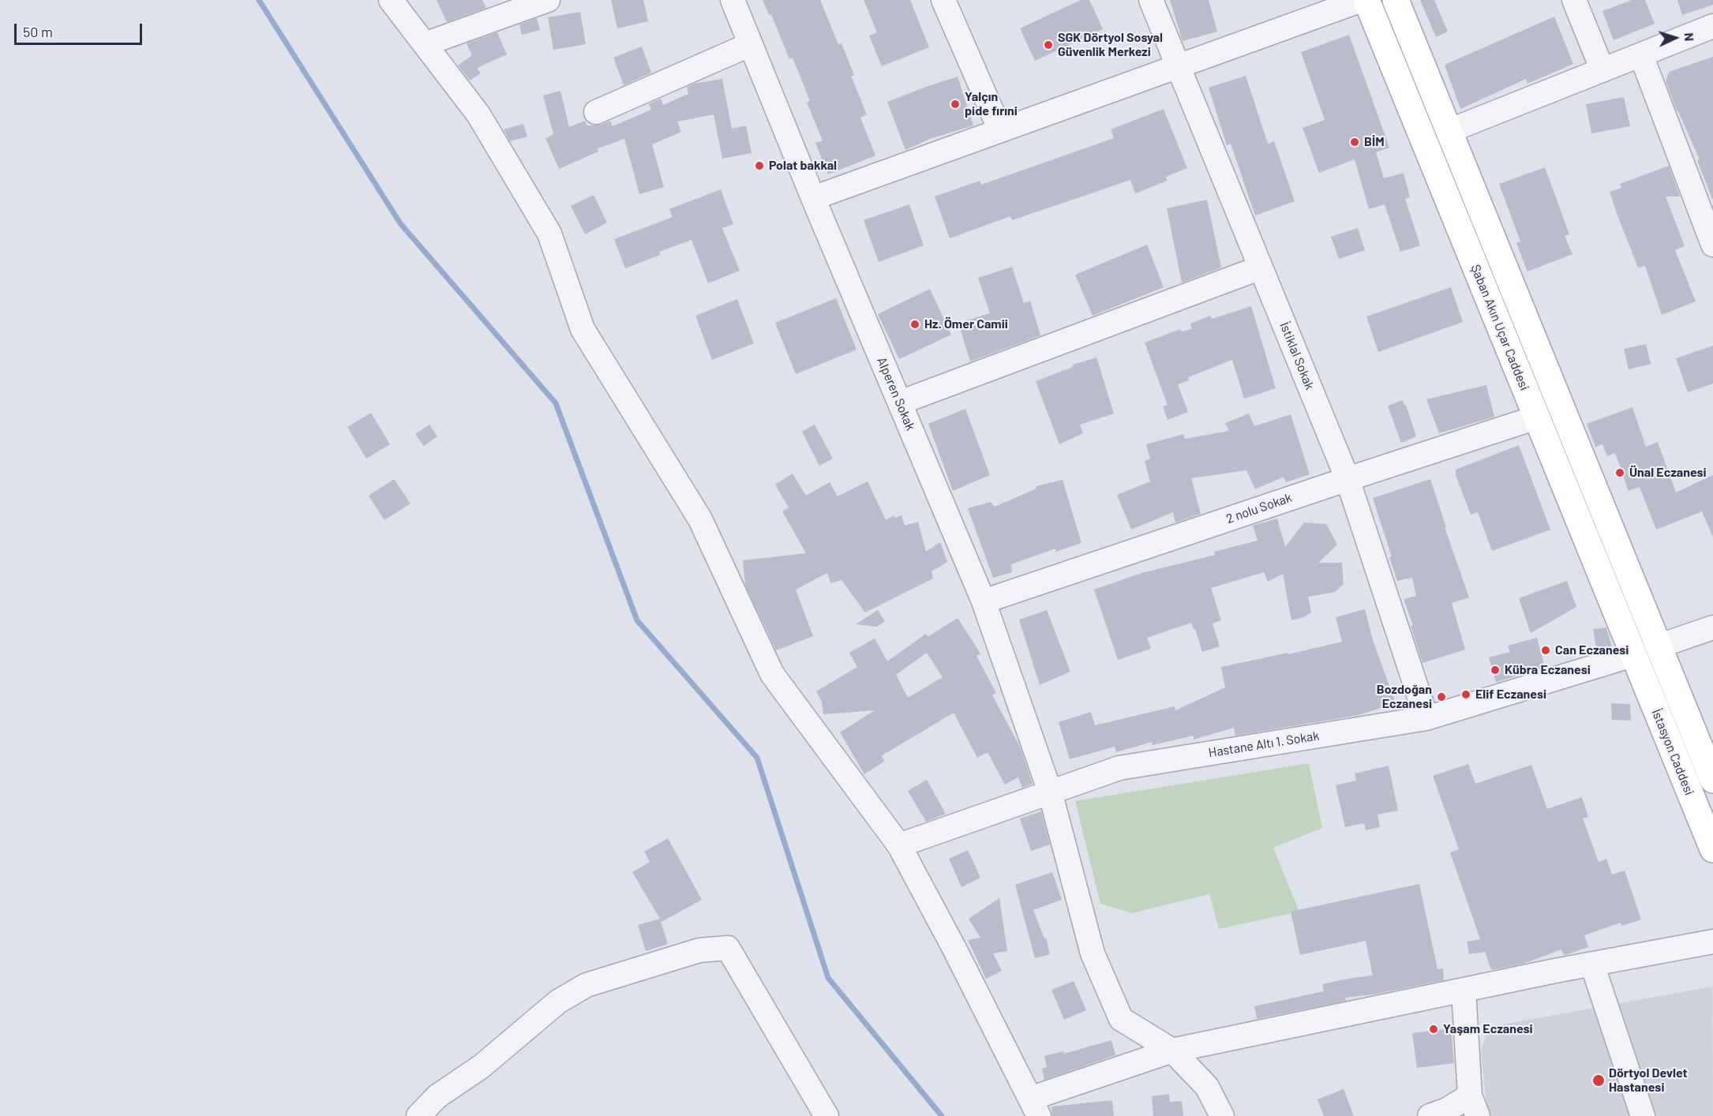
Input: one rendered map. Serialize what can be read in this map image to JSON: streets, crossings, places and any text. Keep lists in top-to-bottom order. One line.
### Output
{"streets":{"main road":["Şaban Akın Uçar Caddesi","İstasyon Caddesi"],"street":["İstiklal Sokak","Alperen Sokak","2 nolu Sokak","Hastane Altı 1. Sokak"]},"crossings":[["Şaban Akın Uçar Caddesi","2 nolu Sokak"],["Şaban Akın Uçar Caddesi","Hastane Altı 1. Sokak"],["Şaban Akın Uçar Caddesi","İstasyon Caddesi"],["İstiklal Sokak","2 nolu Sokak"],["İstiklal Sokak","Hastane Altı 1. Sokak"],["Alperen Sokak","2 nolu Sokak"],["Alperen Sokak","Hastane Altı 1. Sokak"],["Hastane Altı 1. Sokak","İstasyon Caddesi"]],"places":["SGK Dörtyol Sosyal Güvenlik Merkezi","Yalçın pide fırıni","BİM","Polat bakkal","Hz. Ömer Camii","Ünal Eczanesi","Can Eczanesi","Kübra Eczanesi","Elif Eczanesi","Bozdoğan Eczanesi","Yaşam Eczanesi","Dörtyol Devlet Hastanesi"],"scale_bar":"50 m","north":"right"}
